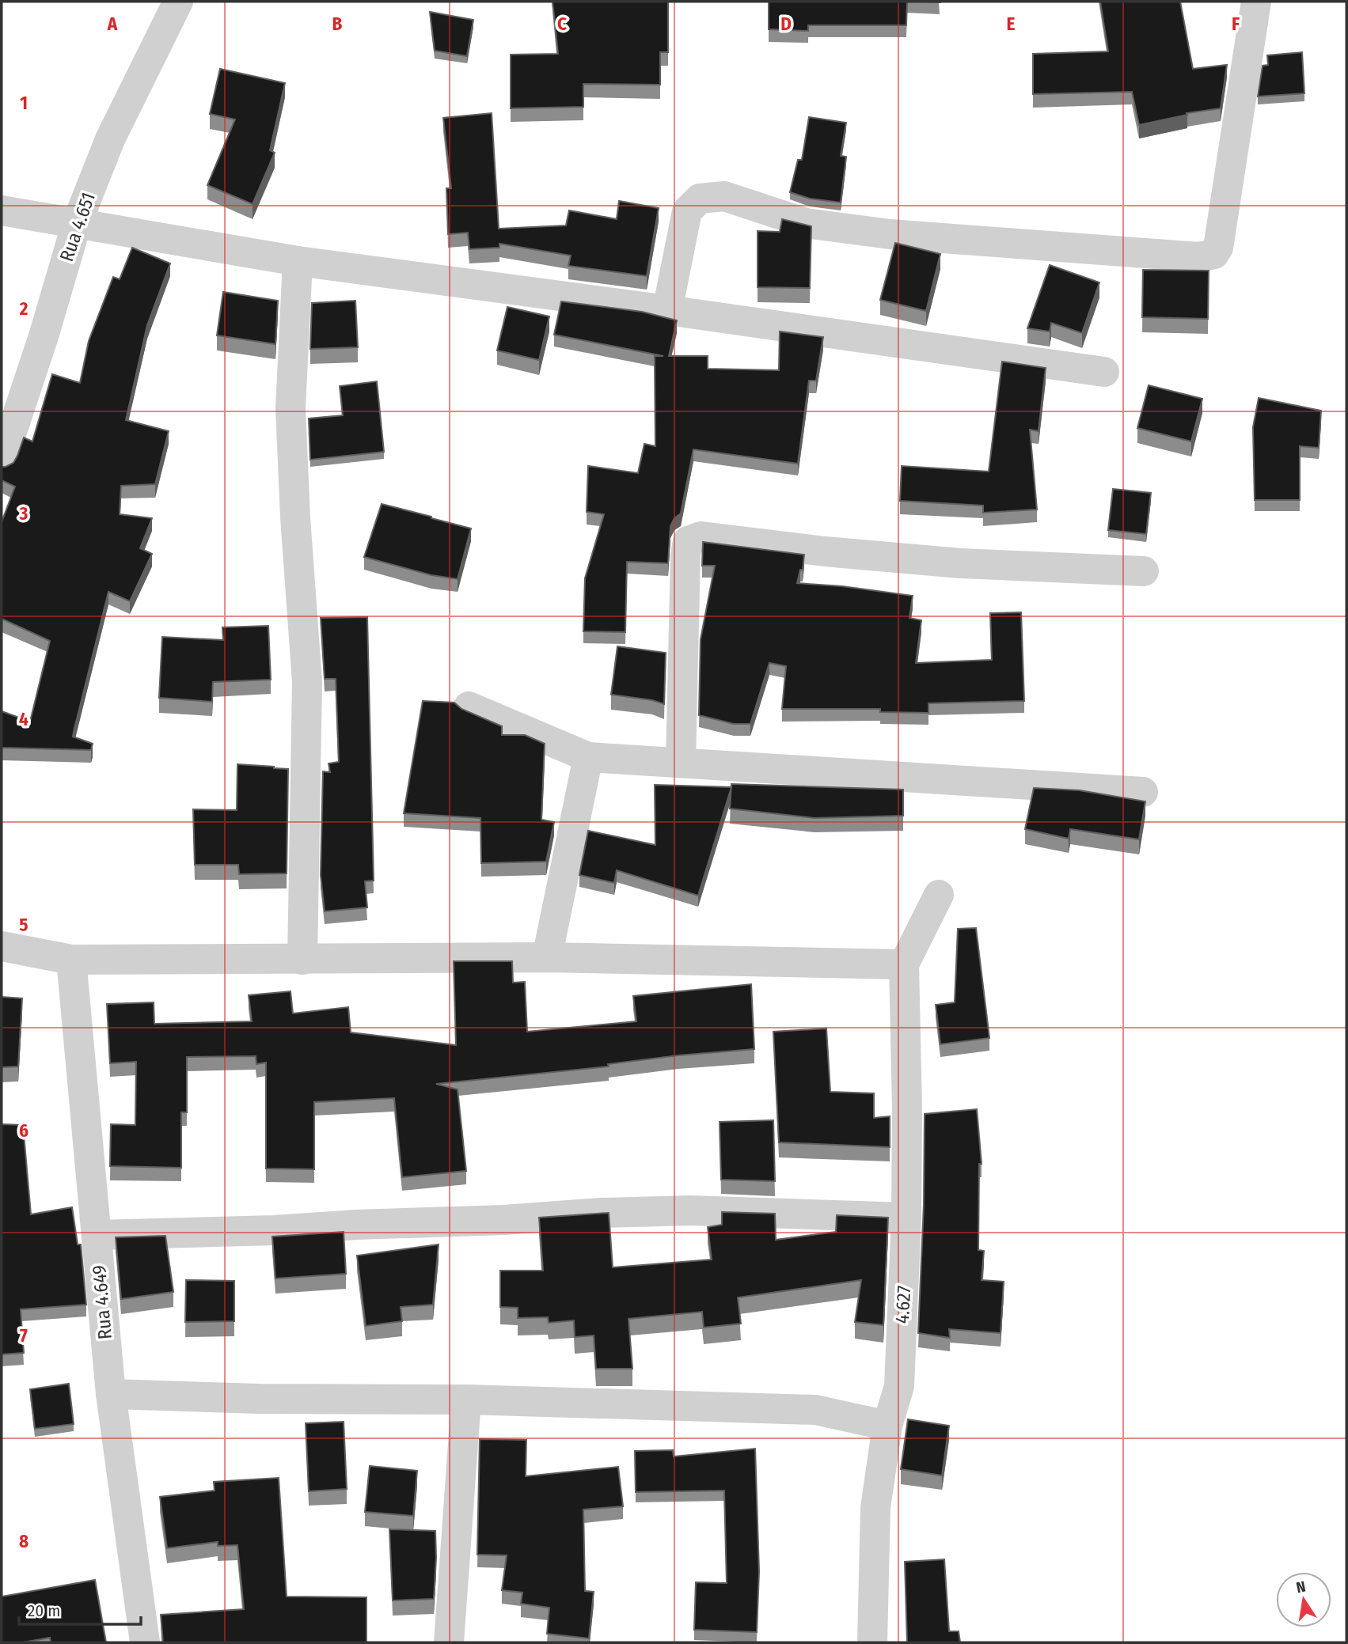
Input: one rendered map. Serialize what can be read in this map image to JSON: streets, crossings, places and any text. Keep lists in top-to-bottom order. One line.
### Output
{"streets":{"street":["Rua 4.651","Rua 4.649","4.627"]},"scale_bar":"20 m","north":"top","grid":{"columns":["A","B","C","D","E","F"],"rows":["1","2","3","4","5","6","7","8"]}}
